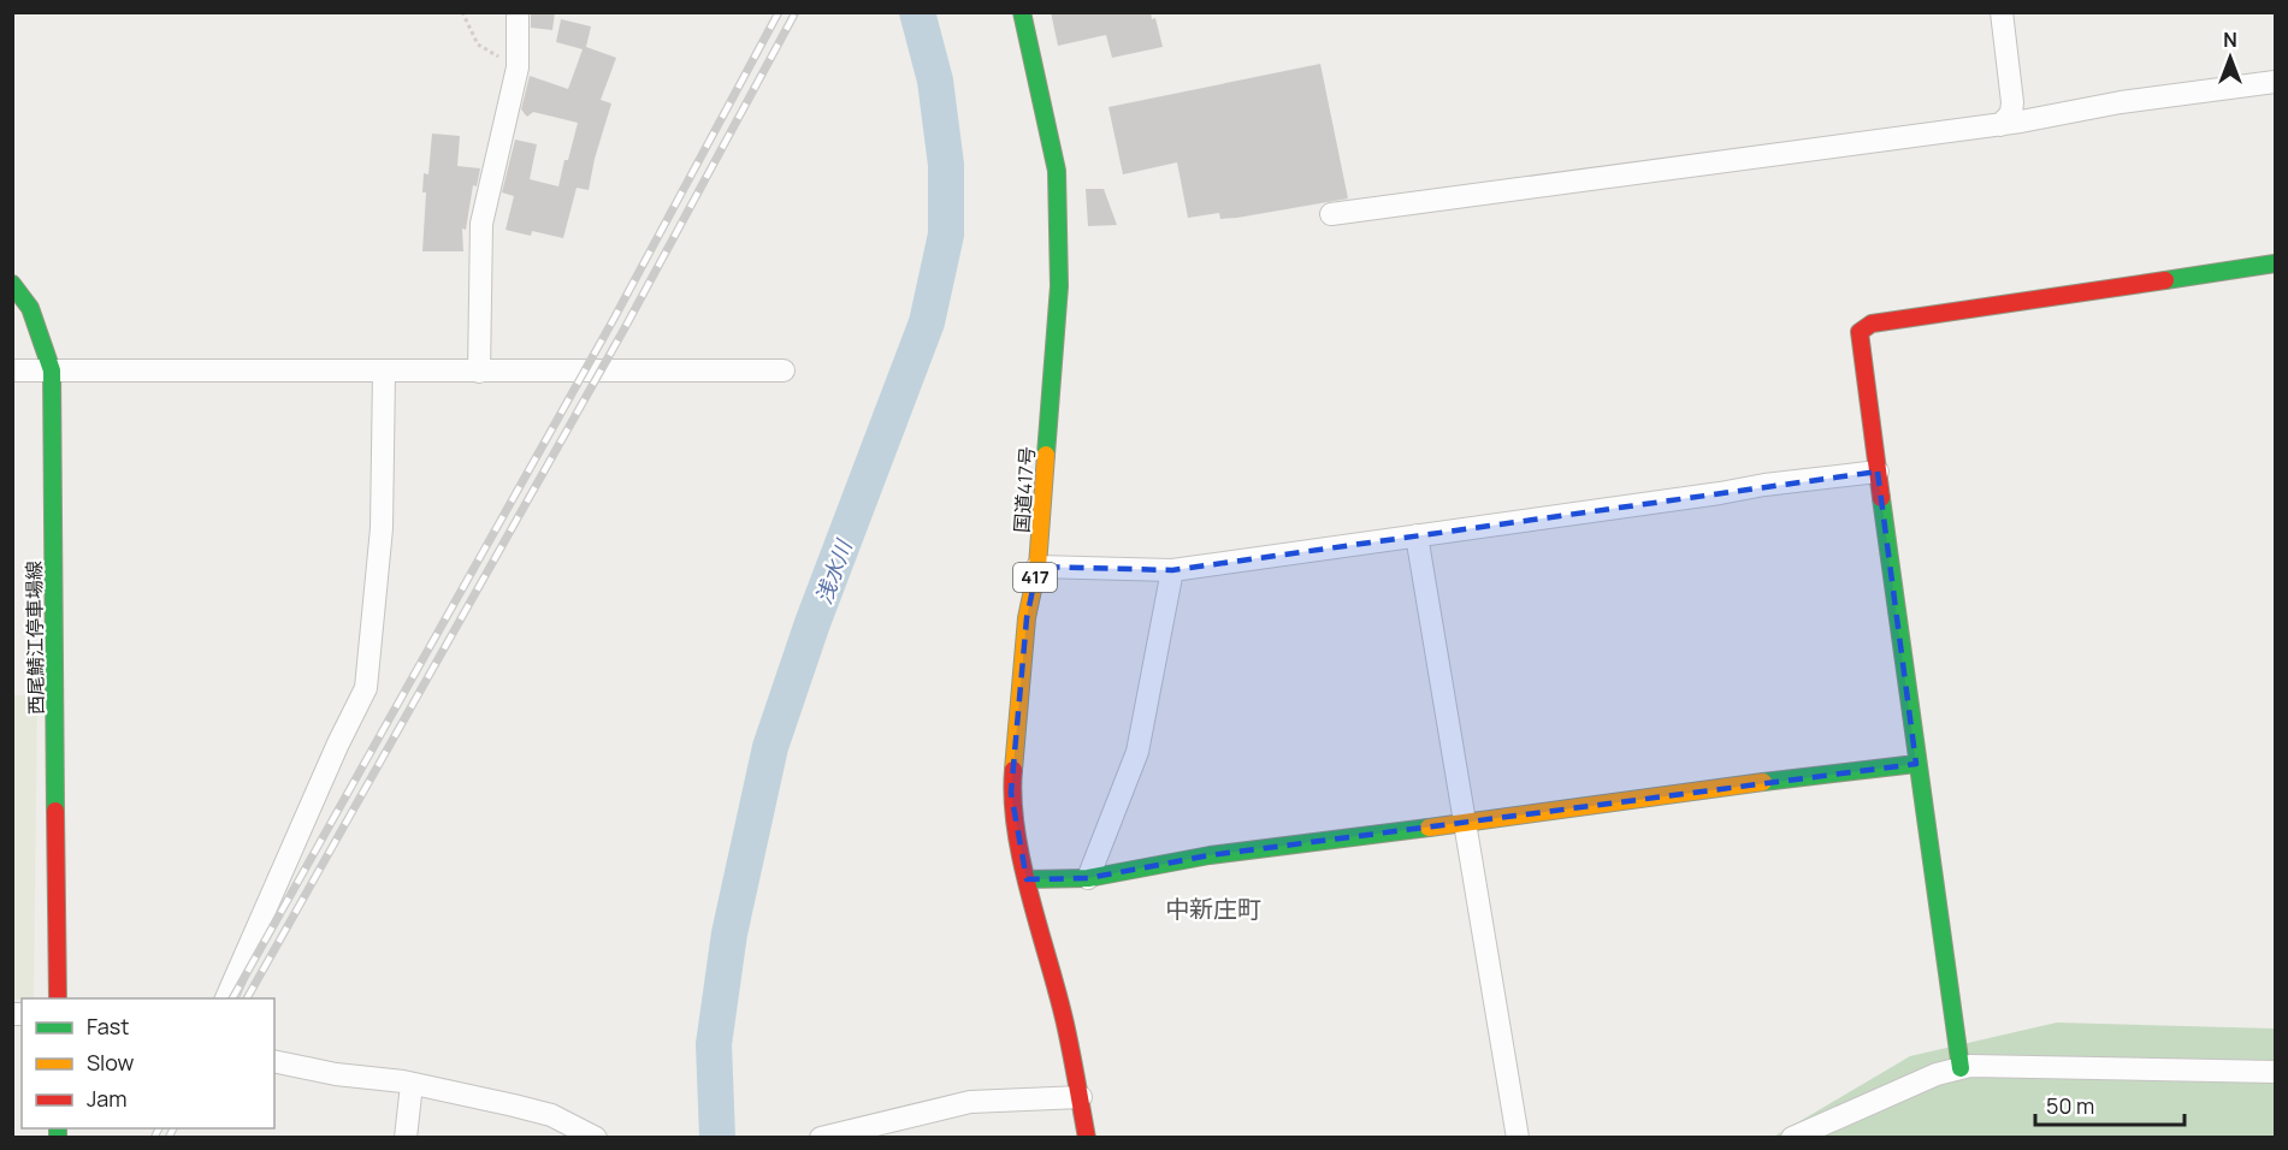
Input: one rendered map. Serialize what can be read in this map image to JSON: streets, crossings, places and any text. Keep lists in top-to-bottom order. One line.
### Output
{"streets":{"main road":["国道417号","417","西尾鯖江停車場線"]},"districts":["中新庄町"],"water":["浅水川"],"legend":["Fast","Slow","Jam"],"scale_bar":"50 m","north":"top"}
